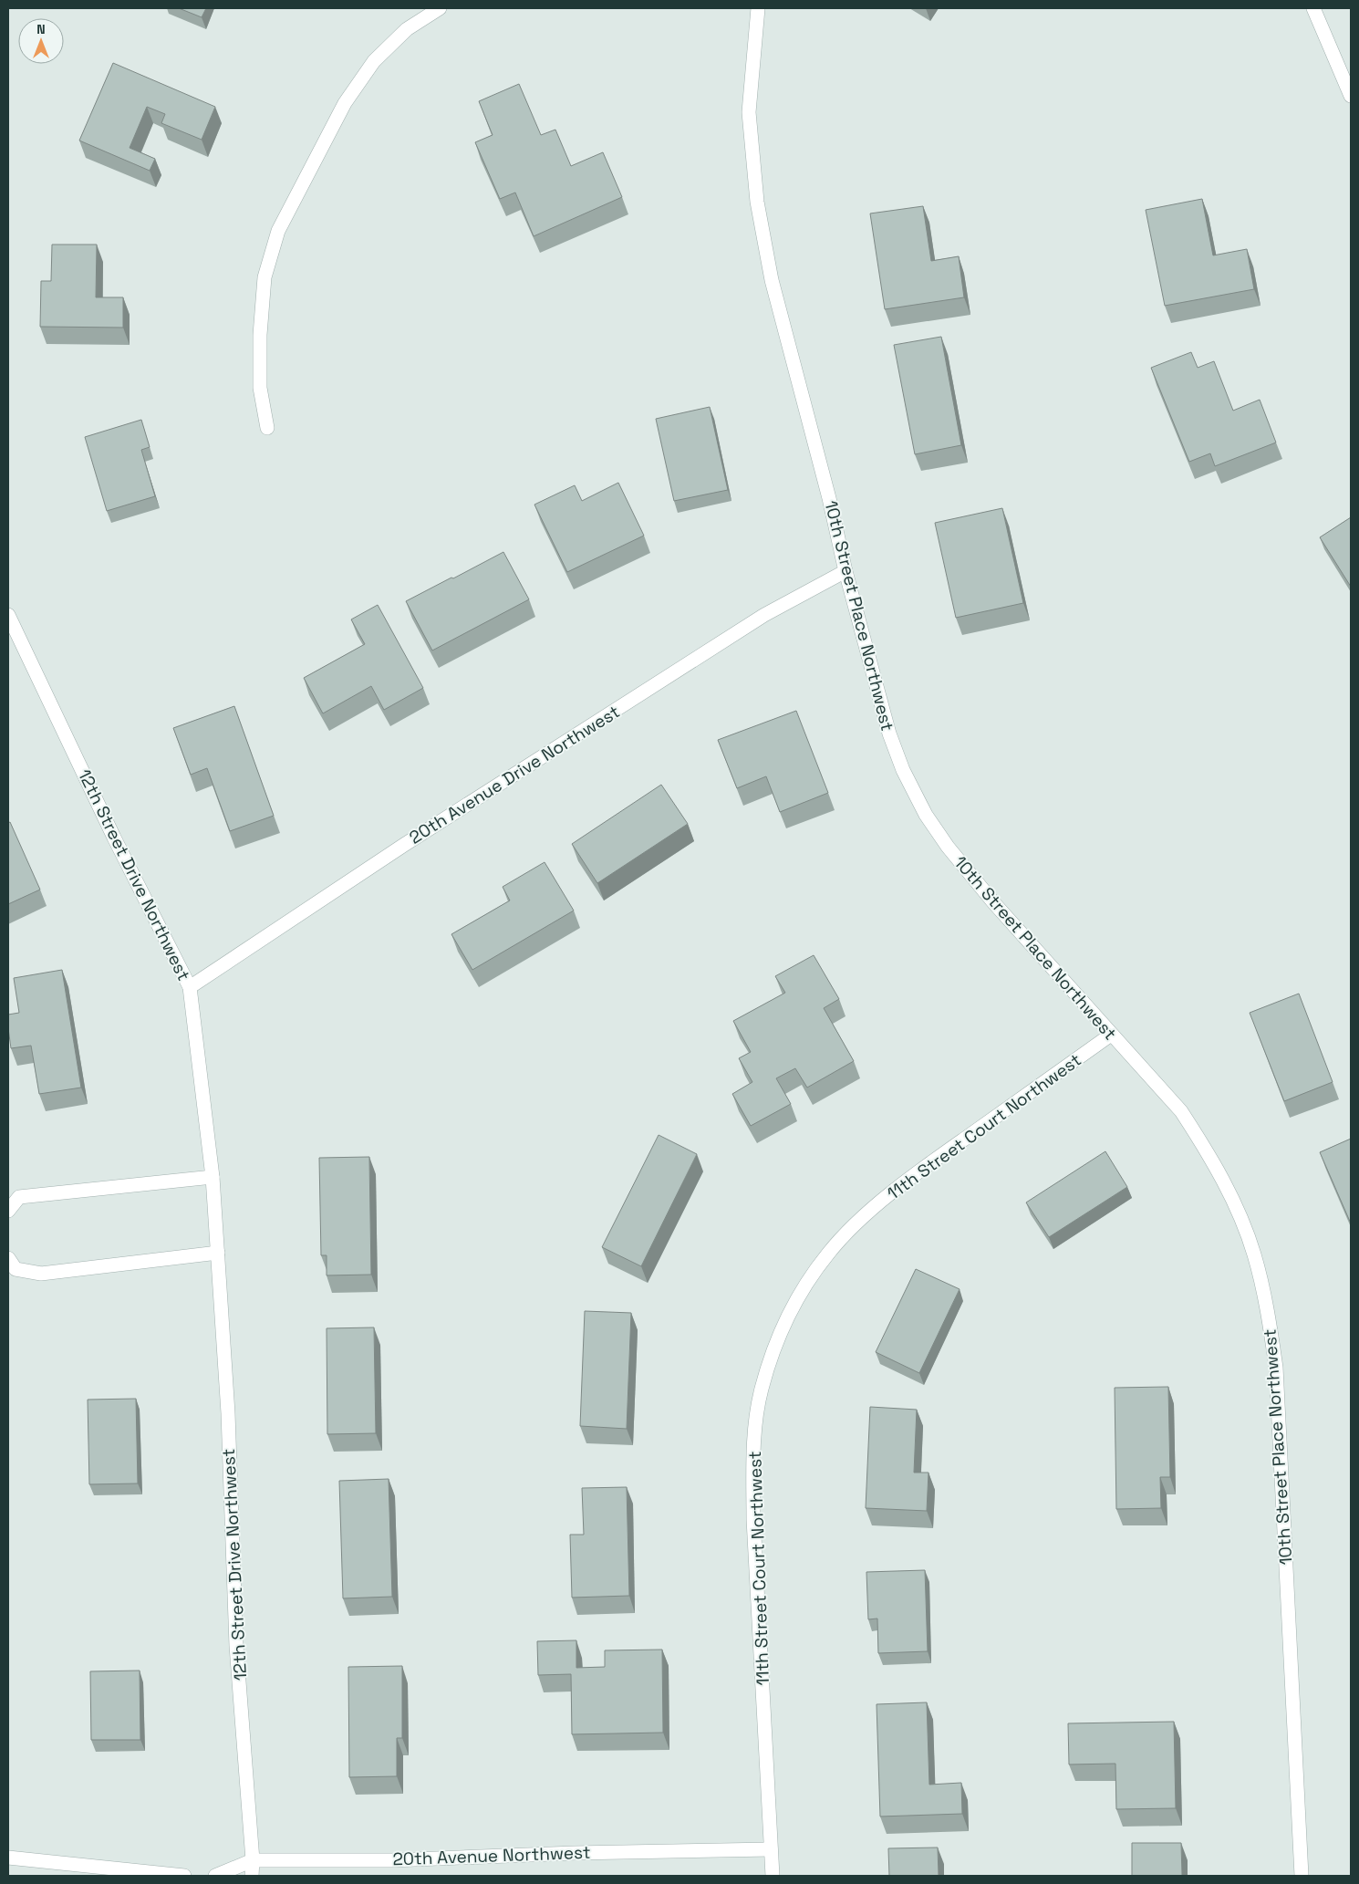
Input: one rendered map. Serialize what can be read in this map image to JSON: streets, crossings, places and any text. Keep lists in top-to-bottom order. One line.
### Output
{"streets":{"street":["10th Street Place Northwest","20th Avenue Drive Northwest","12th Street Drive Northwest","11th Street Court Northwest","20th Avenue Northwest"]},"crossings":[["10th Street Place Northwest","20th Avenue Drive Northwest"],["10th Street Place Northwest","11th Street Court Northwest"],["20th Avenue Drive Northwest","12th Street Drive Northwest"],["12th Street Drive Northwest","20th Avenue Northwest"],["11th Street Court Northwest","20th Avenue Northwest"]],"north":"top"}
